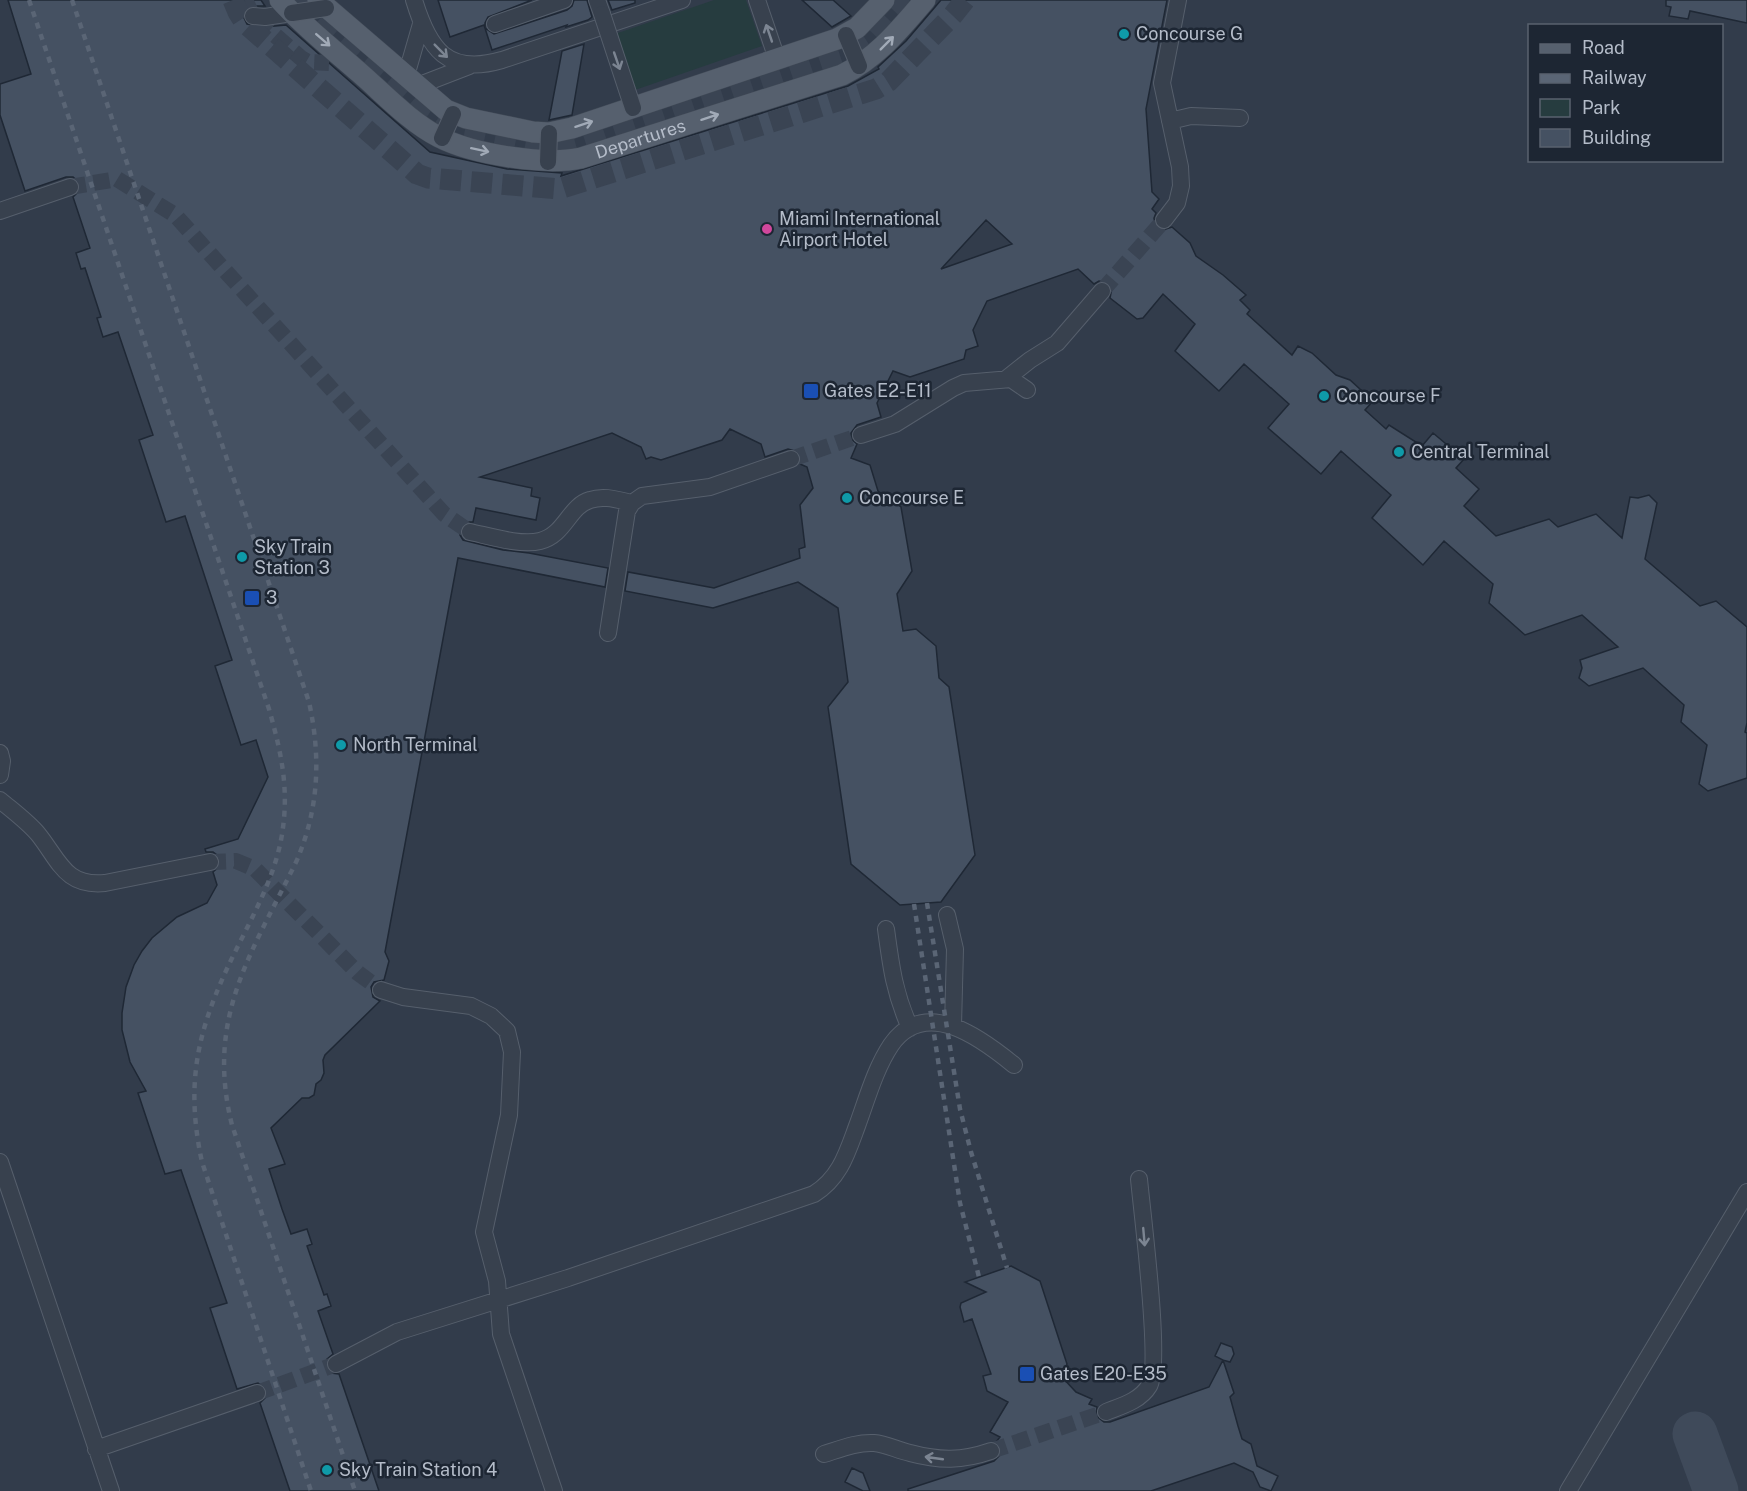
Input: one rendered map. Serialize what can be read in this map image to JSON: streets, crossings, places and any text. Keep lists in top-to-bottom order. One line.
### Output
{"streets":{"main road":["Departures"]},"places":{"other":["Concourse G","Miami International Airport Hotel","Concourse F","Central Terminal","Concourse E","Sky Train Station 3","North Terminal","Sky Train Station 4"],"transit":["Gates E2-E11","3","Gates E20-E35"]},"legend":["Road","Railway","Park","Building"]}
